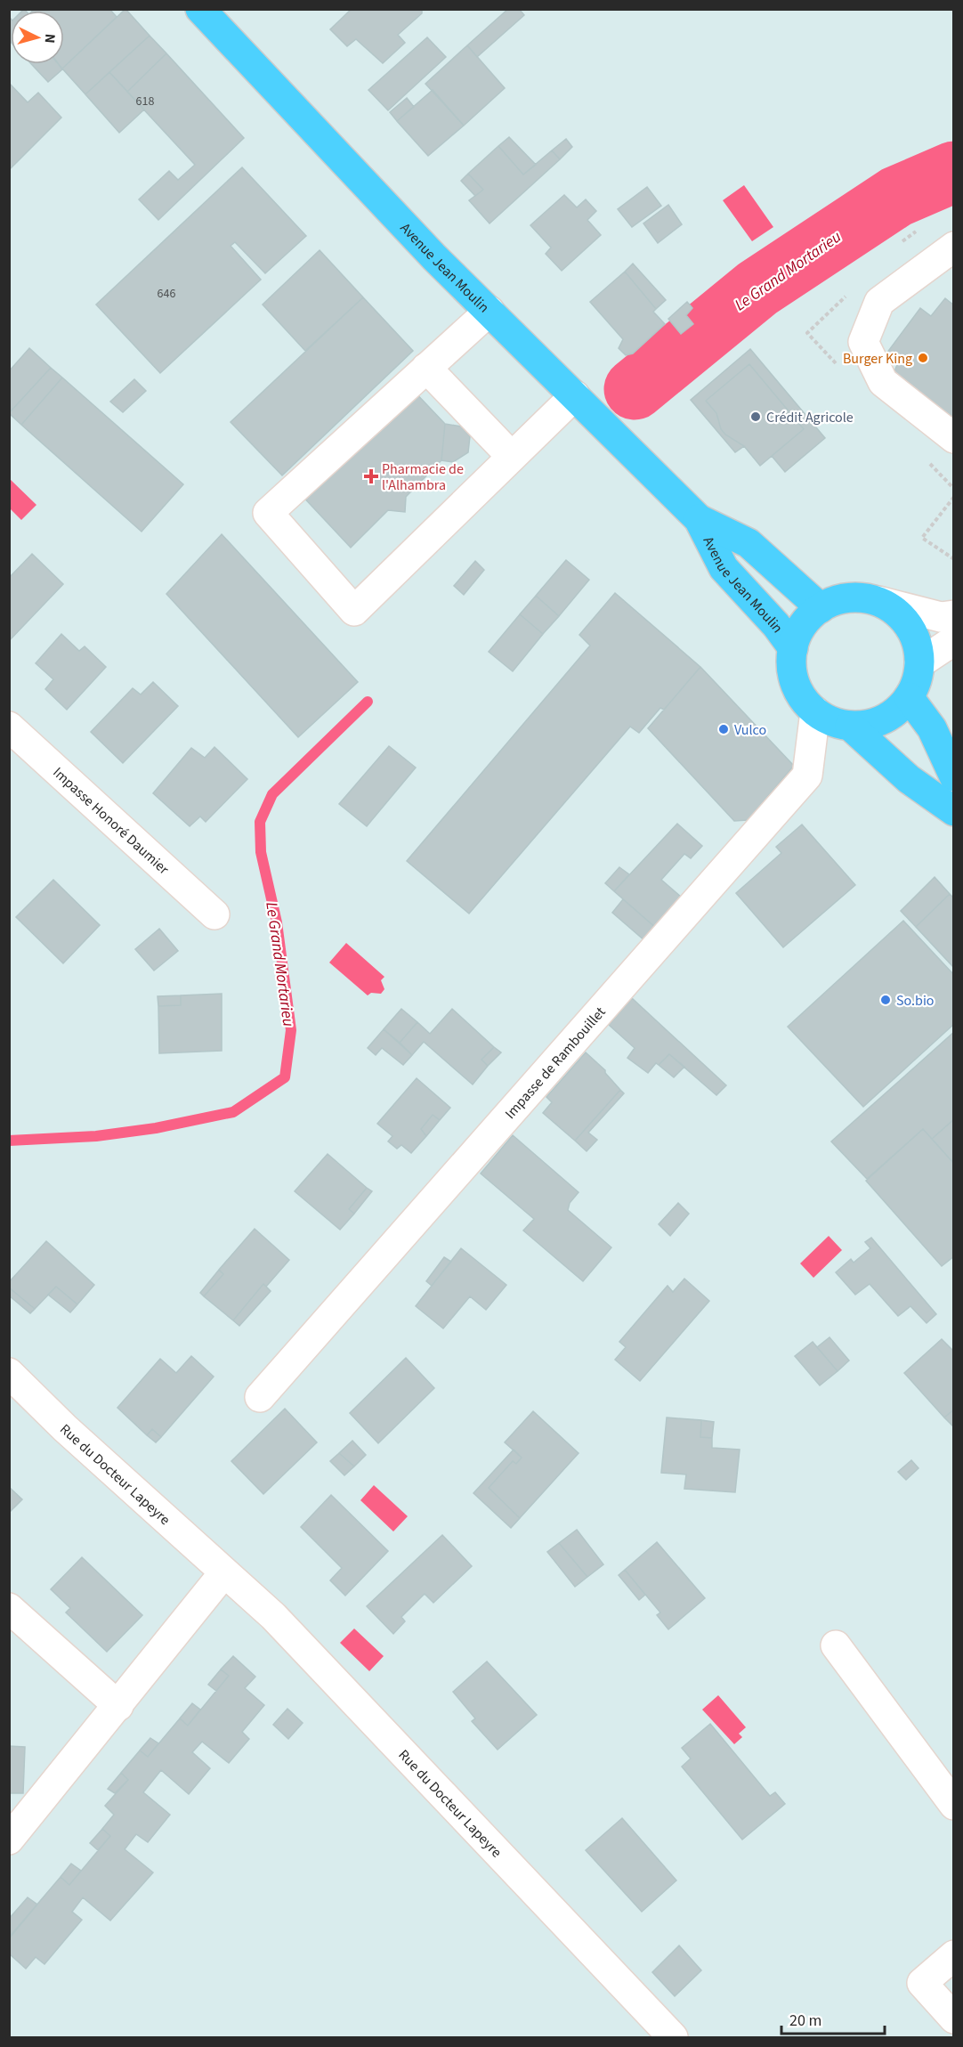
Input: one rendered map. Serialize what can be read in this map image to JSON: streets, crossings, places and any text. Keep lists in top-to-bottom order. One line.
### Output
{"streets":{"main road":["Avenue Jean Moulin"],"street":["Impasse Honoré Daumier","Impasse de Rambouillet","Rue du Docteur Lapeyre"]},"crossings":[["Avenue Jean Moulin","Impasse de Rambouillet"]],"water":["Le Grand Mortarieu"],"places":{"other":["Burger King","Crédit Agricole","Vulco","So.bio"],"health":["Pharmacie de l'Alhambra"]},"house_numbers":["618","646"],"scale_bar":"20 m","north":"right"}
